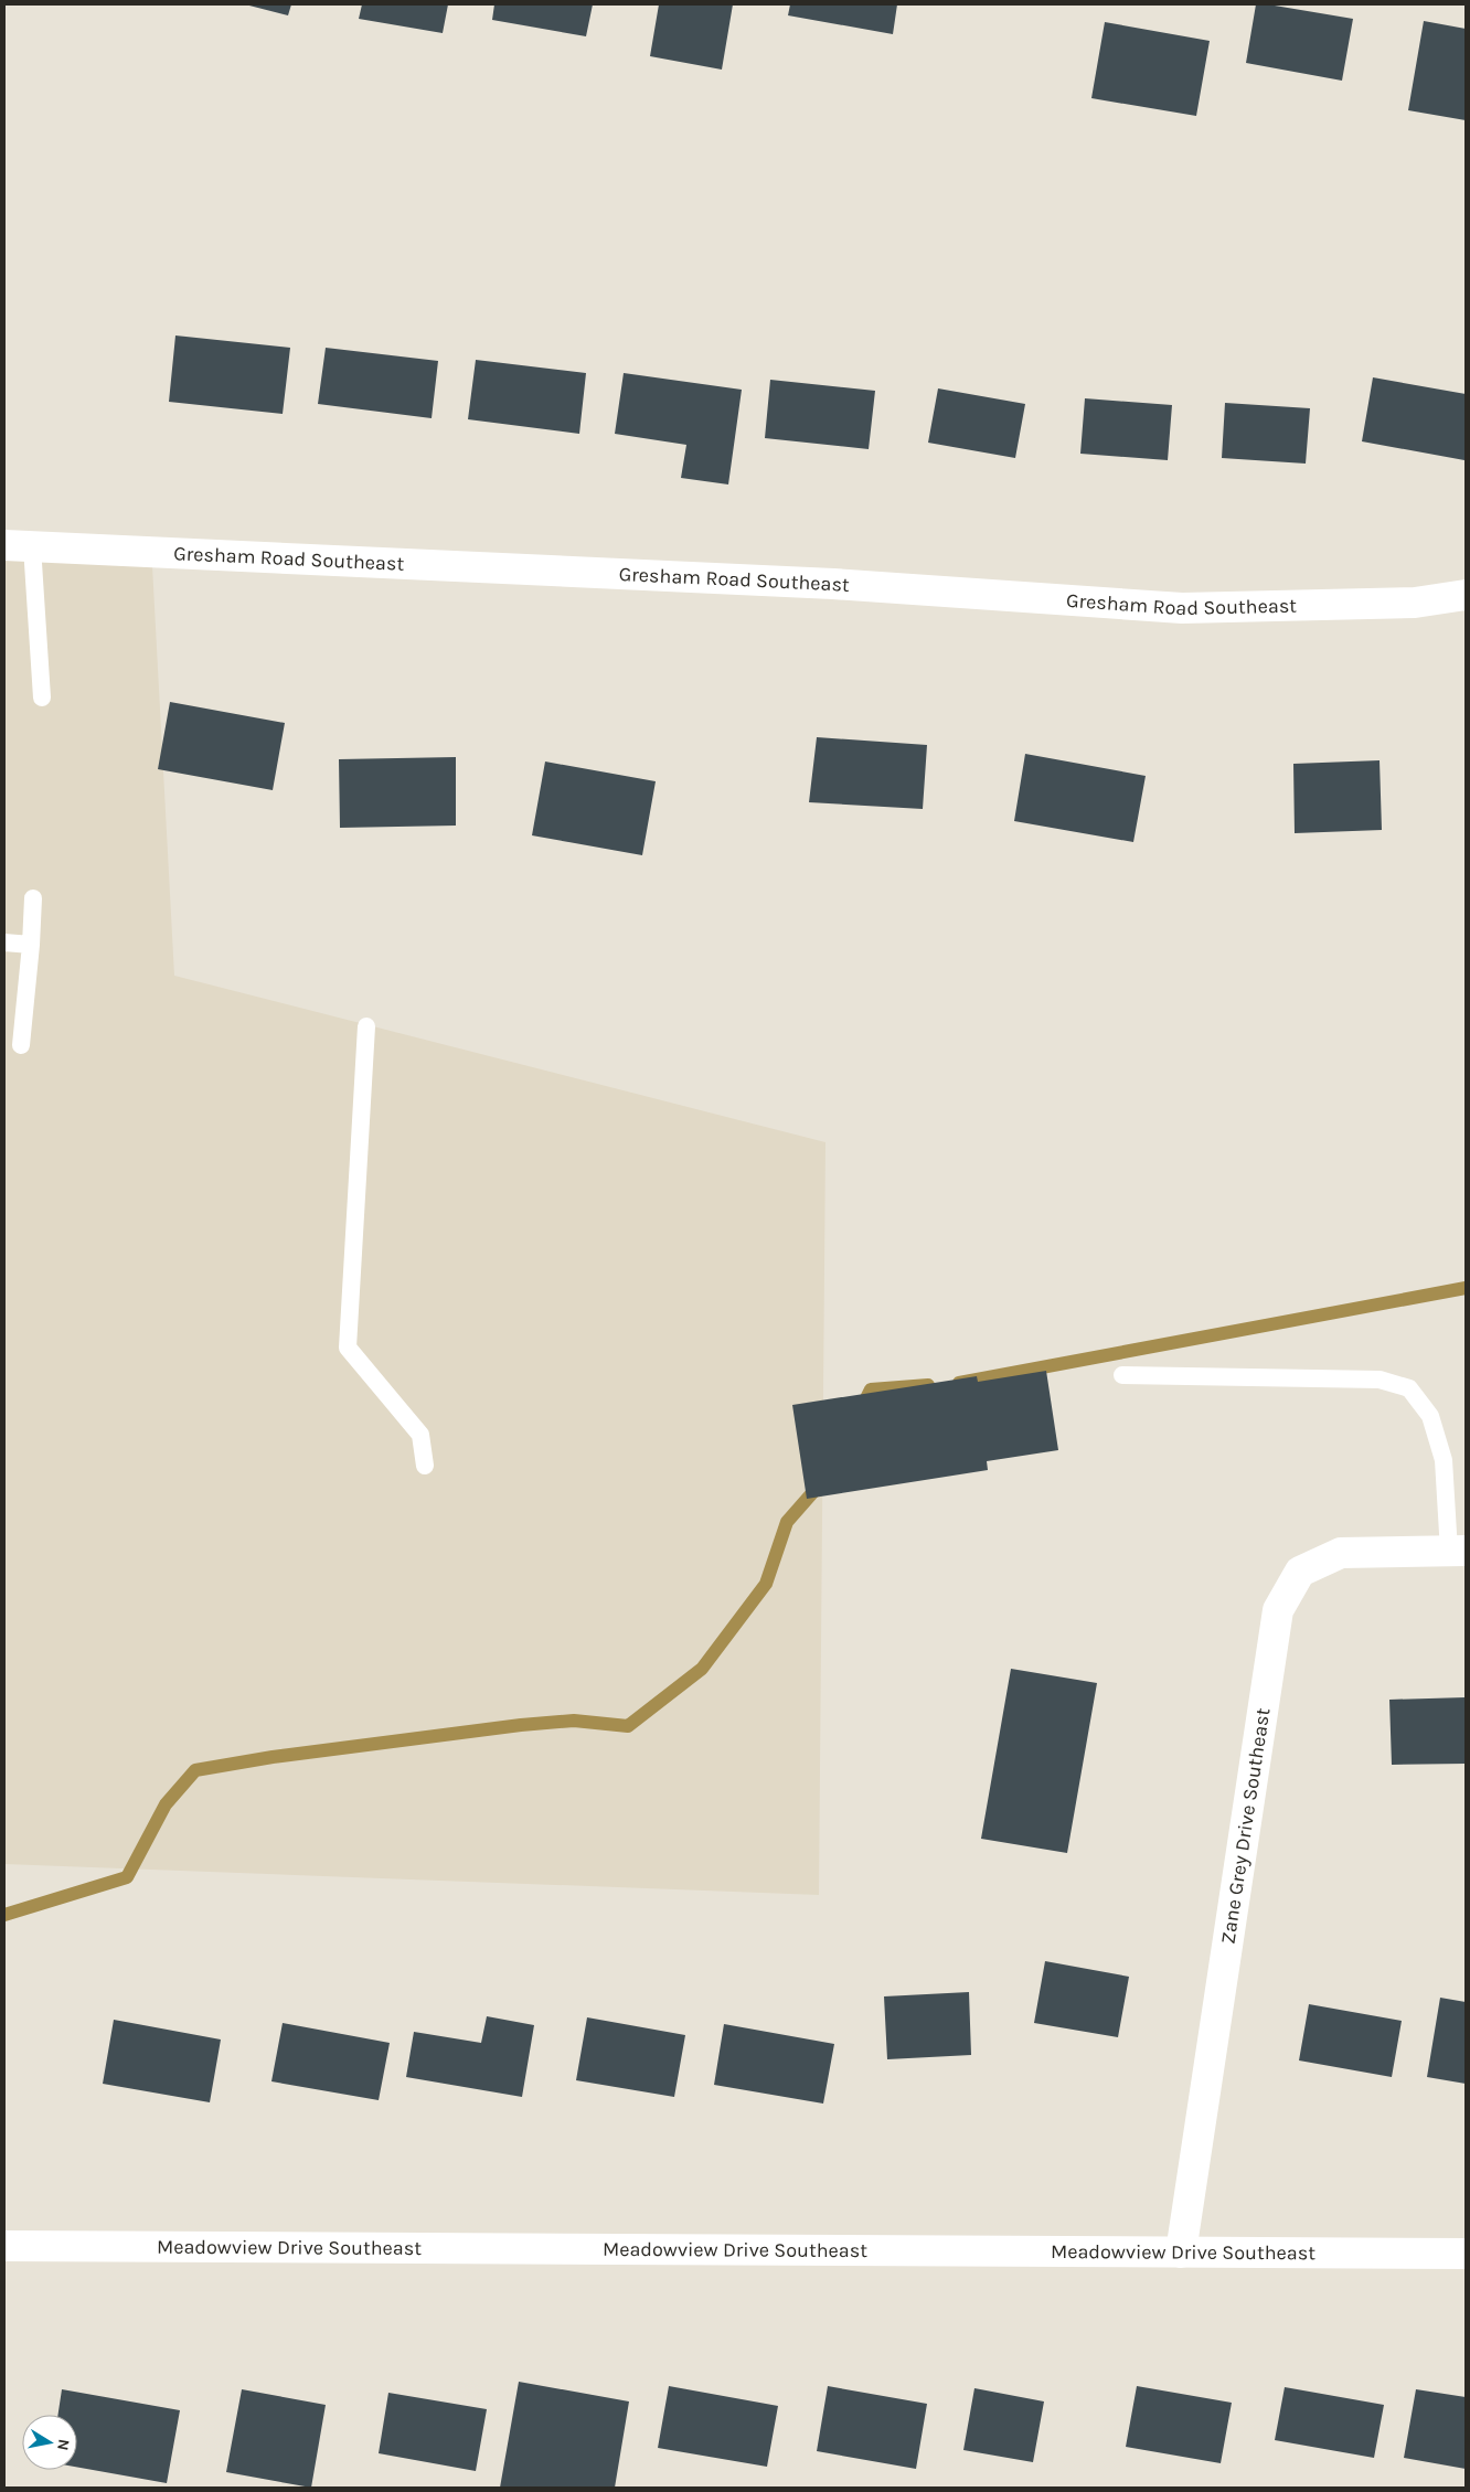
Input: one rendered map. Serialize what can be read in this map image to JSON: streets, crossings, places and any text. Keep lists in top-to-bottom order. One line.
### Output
{"streets":{"street":["Gresham Road Southeast","Zane Grey Drive Southeast","Meadowview Drive Southeast"]},"crossings":[["Zane Grey Drive Southeast","Meadowview Drive Southeast"]],"north":"right"}
